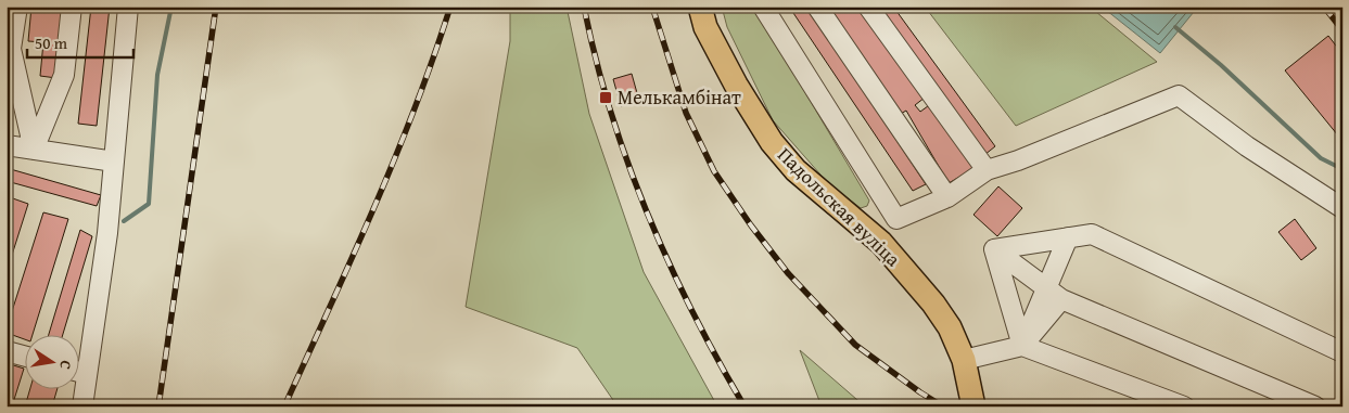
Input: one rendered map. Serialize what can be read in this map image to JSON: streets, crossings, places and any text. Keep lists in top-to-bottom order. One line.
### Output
{"streets":{"main road":["Падольская вуліца"]},"places":{"transit":["Мелькамбінат"]},"scale_bar":"50 m","north":"right"}
